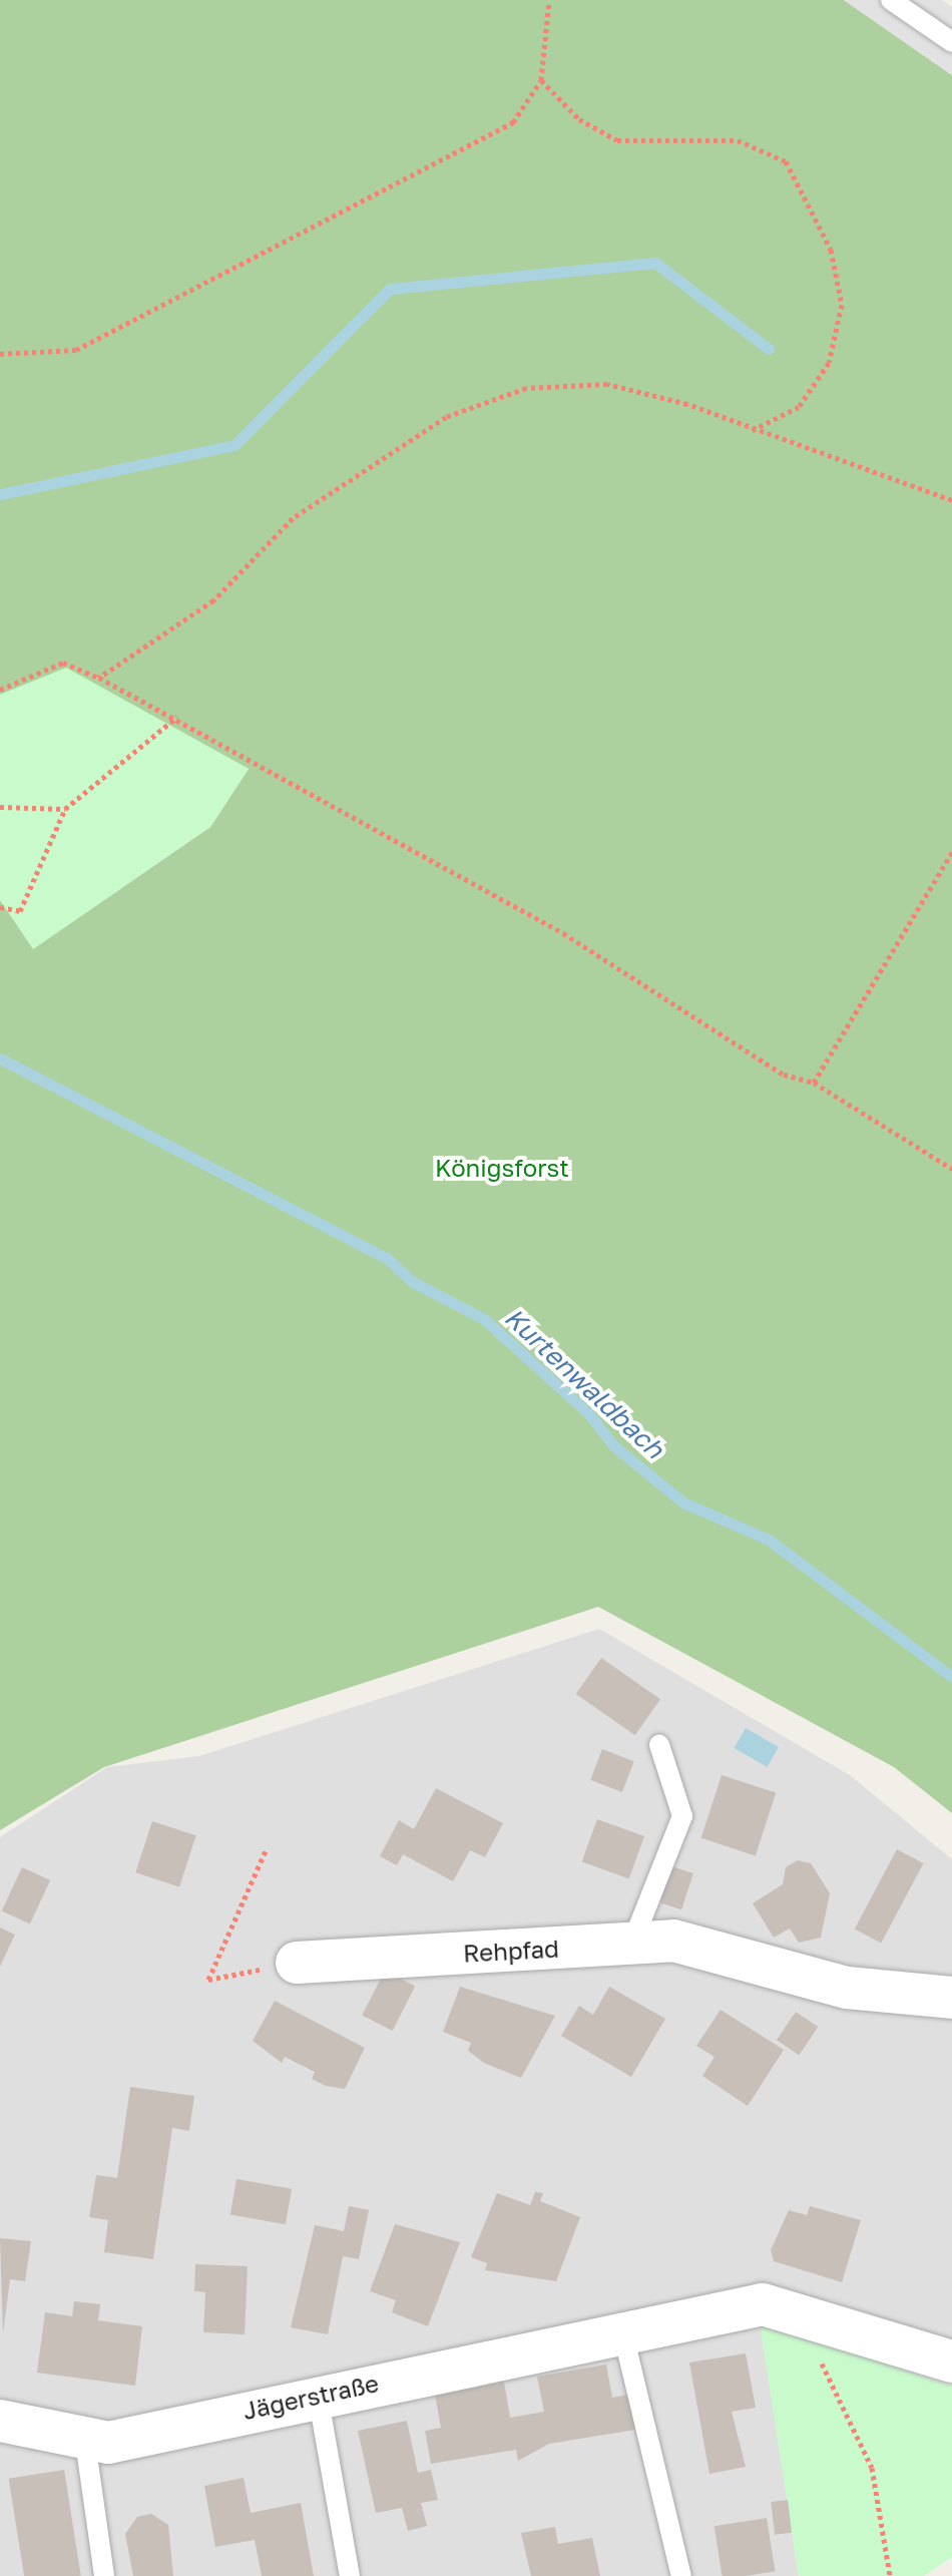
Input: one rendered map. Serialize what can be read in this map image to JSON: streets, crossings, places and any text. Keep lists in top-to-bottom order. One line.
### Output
{"streets":{"street":["Rehpfad","Jägerstraße"]},"water":["Kurtenwaldbach"],"parks":["Königsforst"]}
